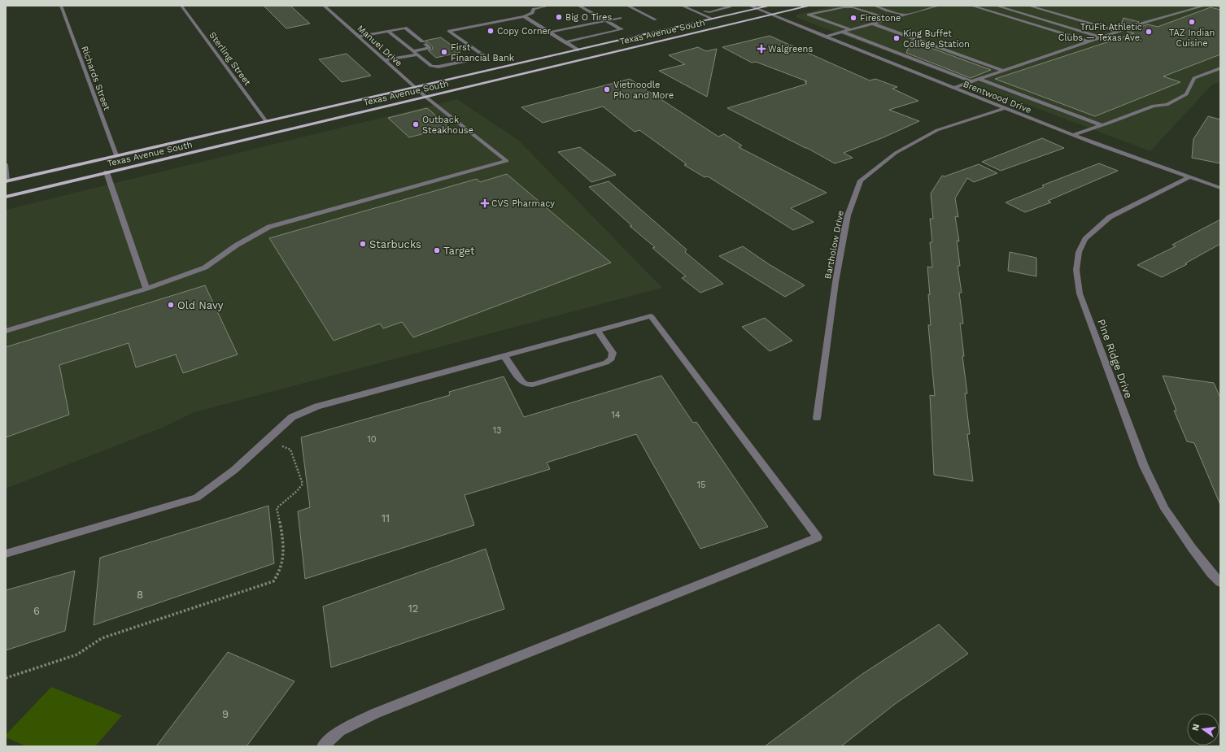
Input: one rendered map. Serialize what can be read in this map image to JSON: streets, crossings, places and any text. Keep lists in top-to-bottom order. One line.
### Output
{"streets":{"main road":["Texas Avenue South"],"street":["Manuel Drive","Sterling Street","Richards Street","Brentwood Drive","Bartholow Drive","Pine Ridge Drive"]},"crossings":[["Texas Avenue South","Manuel Drive"],["Texas Avenue South","Sterling Street"],["Texas Avenue South","Richards Street"],["Texas Avenue South","Brentwood Drive"],["Brentwood Drive","Bartholow Drive"],["Brentwood Drive","Pine Ridge Drive"]],"places":{"other":["Big O Tires","Firestone","TAZ Indian Cuisine","Copy Corner","TruFit Athletic Clubs — Texas Ave.","King Buffet College Station","First Financial Bank","Vietnoodle Pho and More","Outback Steakhouse","Starbucks","Target","Old Navy"],"health":["Walgreens","CVS Pharmacy"]},"house_numbers":["14","13","10","15","11","8","12","6","9"],"north":"left"}
